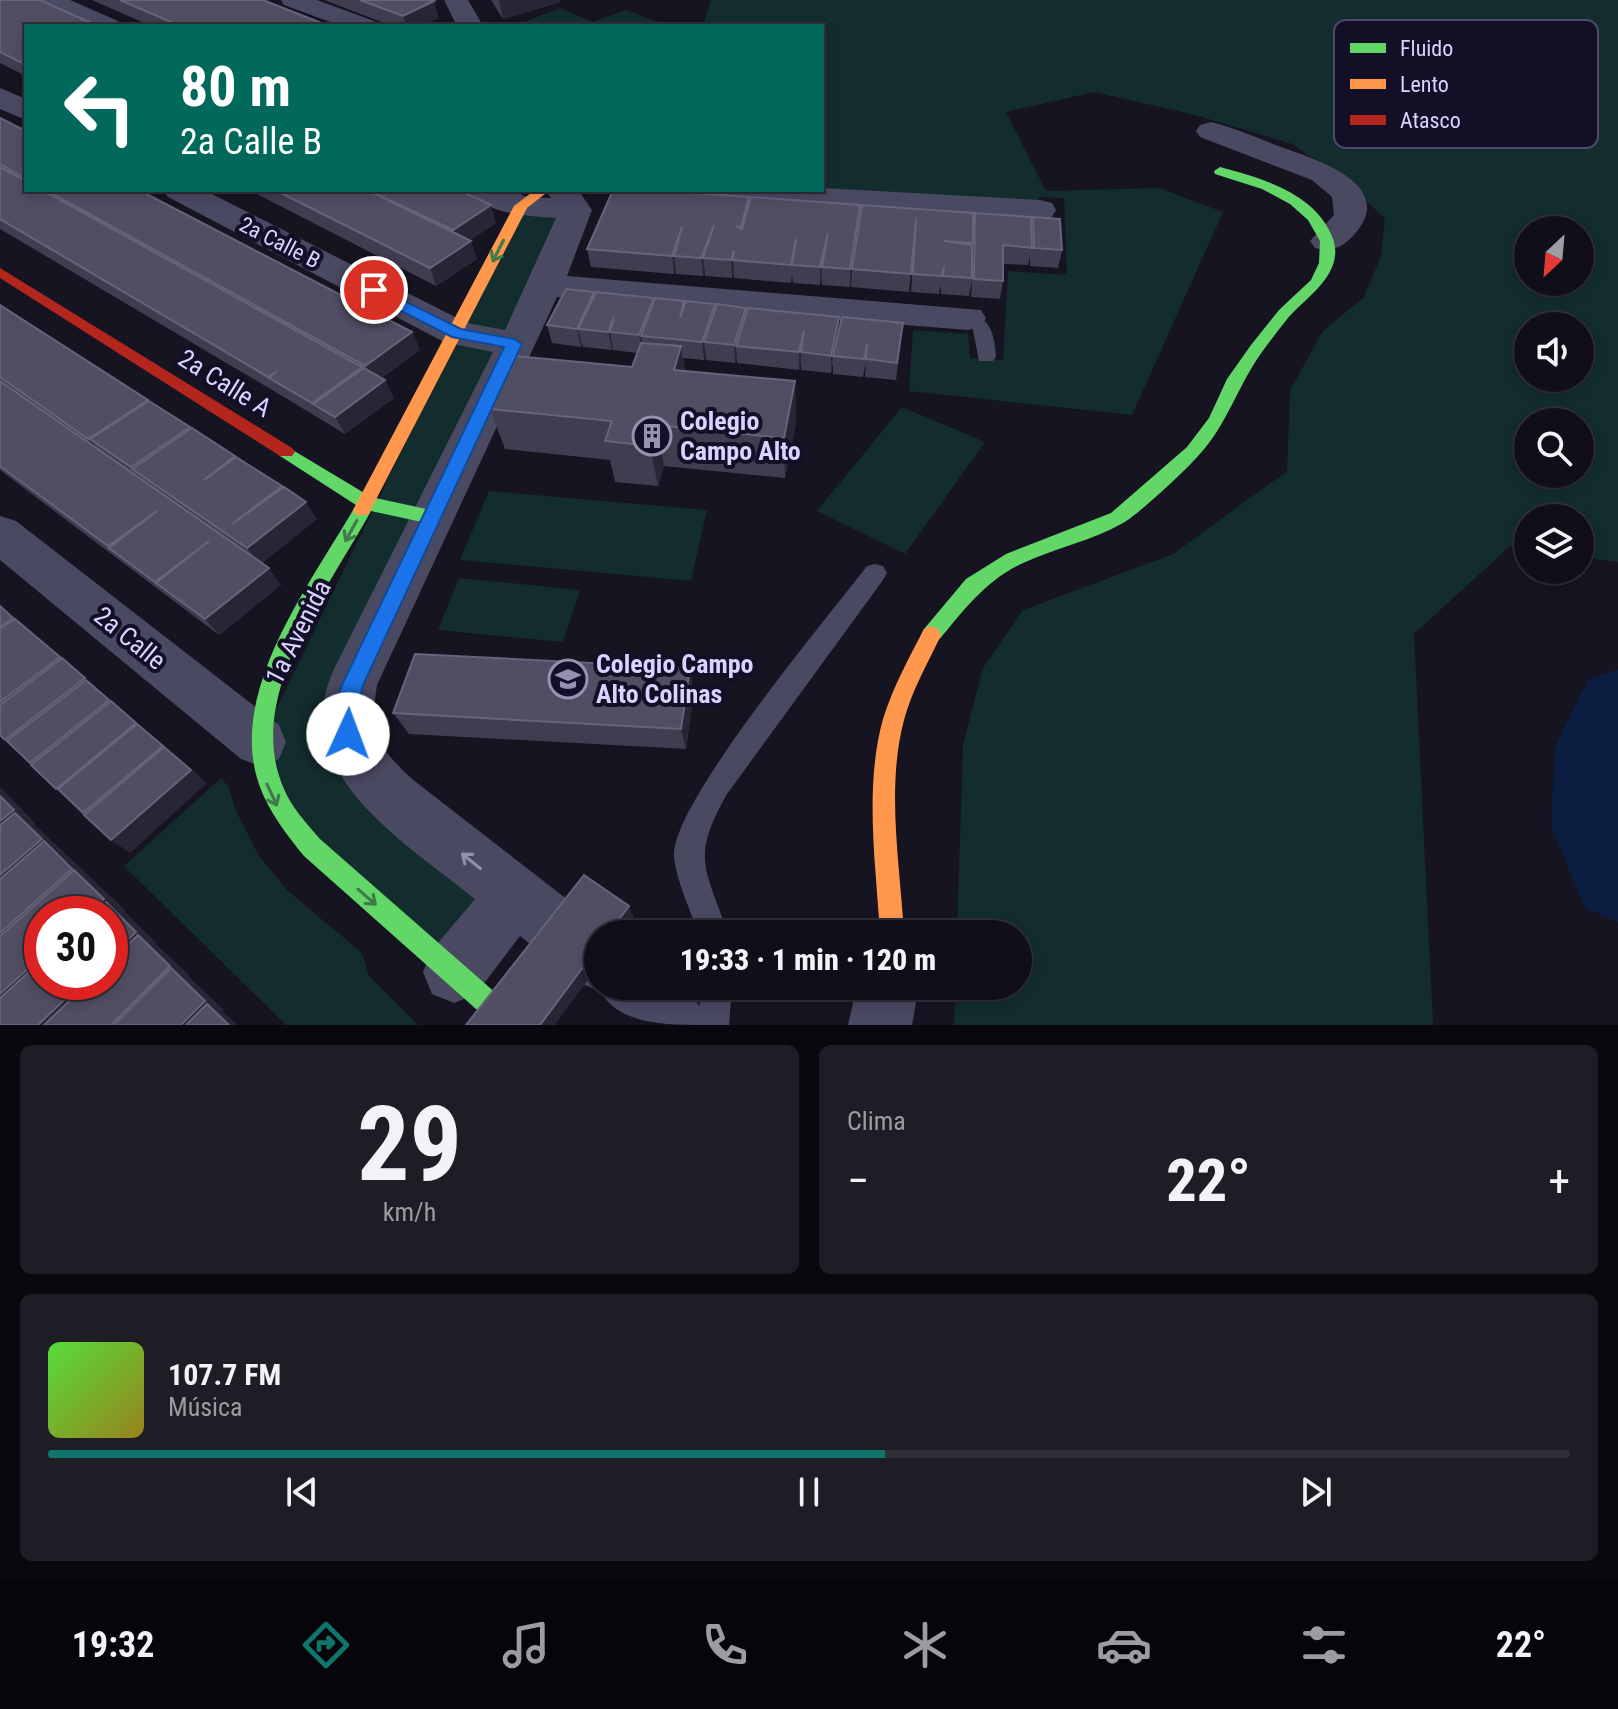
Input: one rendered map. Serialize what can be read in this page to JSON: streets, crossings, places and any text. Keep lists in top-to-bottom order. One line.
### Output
{"streets":{"street":["2a Calle B","2a Calle A","1a Avenida","2a Calle"]},"crossings":[["2a Calle B","1a Avenida"],["2a Calle A","1a Avenida"],["1a Avenida","2a Calle"]],"one_way":["1a Avenida"],"places":{"building":["Colegio Campo Alto"],"school or university":["Colegio Campo Alto Colinas"]},"legend":["Fluido","Lento","Atasco"],"north":"bottom left","page":{"turn":["80 m","2a Calle B"],"limit":"30","trip":"19:33 · 1 min · 120 m","tile":[["29","km/h"],"Clima"],"heat":["−","22°","+"],"song":["107.7 FM","Música"],"tabs":["19:32","22°"]}}
